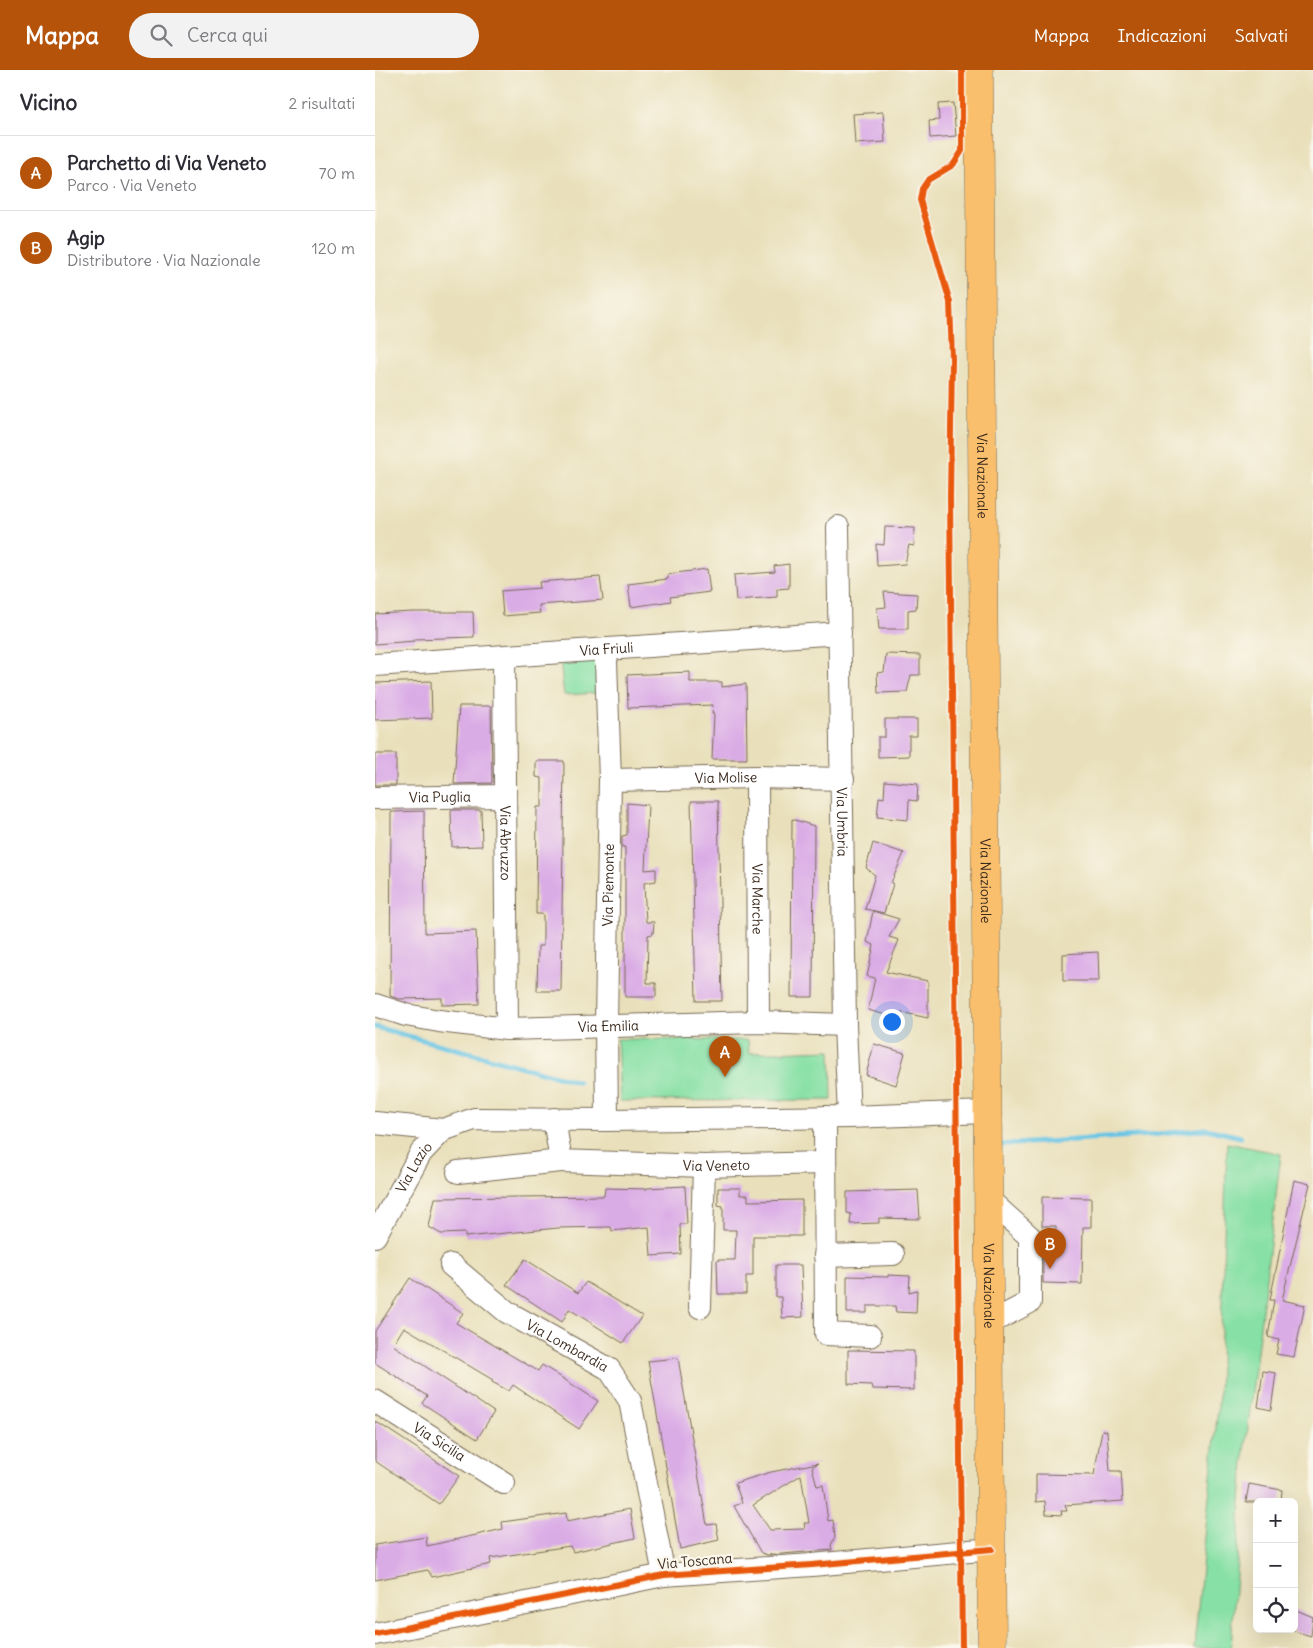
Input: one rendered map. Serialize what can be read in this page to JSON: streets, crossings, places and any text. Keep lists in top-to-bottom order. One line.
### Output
{"streets":{"main road":["Via Nazionale"],"street":["Via Friuli","Via Molise","Via Puglia","Via Umbria","Via Abruzzo","Via Piemonte","Via Marche","Via Emilia","Via Veneto","Via Lazio","Via Lombardia","Via Sicilia","Via Toscana"]},"crossings":[["Via Nazionale","Via Toscana"],["Via Friuli","Via Umbria"],["Via Friuli","Via Abruzzo"],["Via Friuli","Via Piemonte"],["Via Molise","Via Umbria"],["Via Molise","Via Piemonte"],["Via Molise","Via Marche"],["Via Puglia","Via Abruzzo"],["Via Umbria","Via Emilia"],["Via Abruzzo","Via Emilia"],["Via Piemonte","Via Emilia"],["Via Marche","Via Emilia"],["Via Lombardia","Via Toscana"]],"page":{"header":"Mappa","search":"Cerca qui","nav":["Mappa","Indicazioni","Salvati"],"heading":["Vicino","2 risultati"],"list":[{"mark":"A","name":"Parchetto di Via Veneto","note":"Parco · Via Veneto","value":"70 m"},{"mark":"B","name":"Agip","note":"Distributore · Via Nazionale","value":"120 m"}],"pins":["A","B"],"map_buttons":["+","−"]}}
